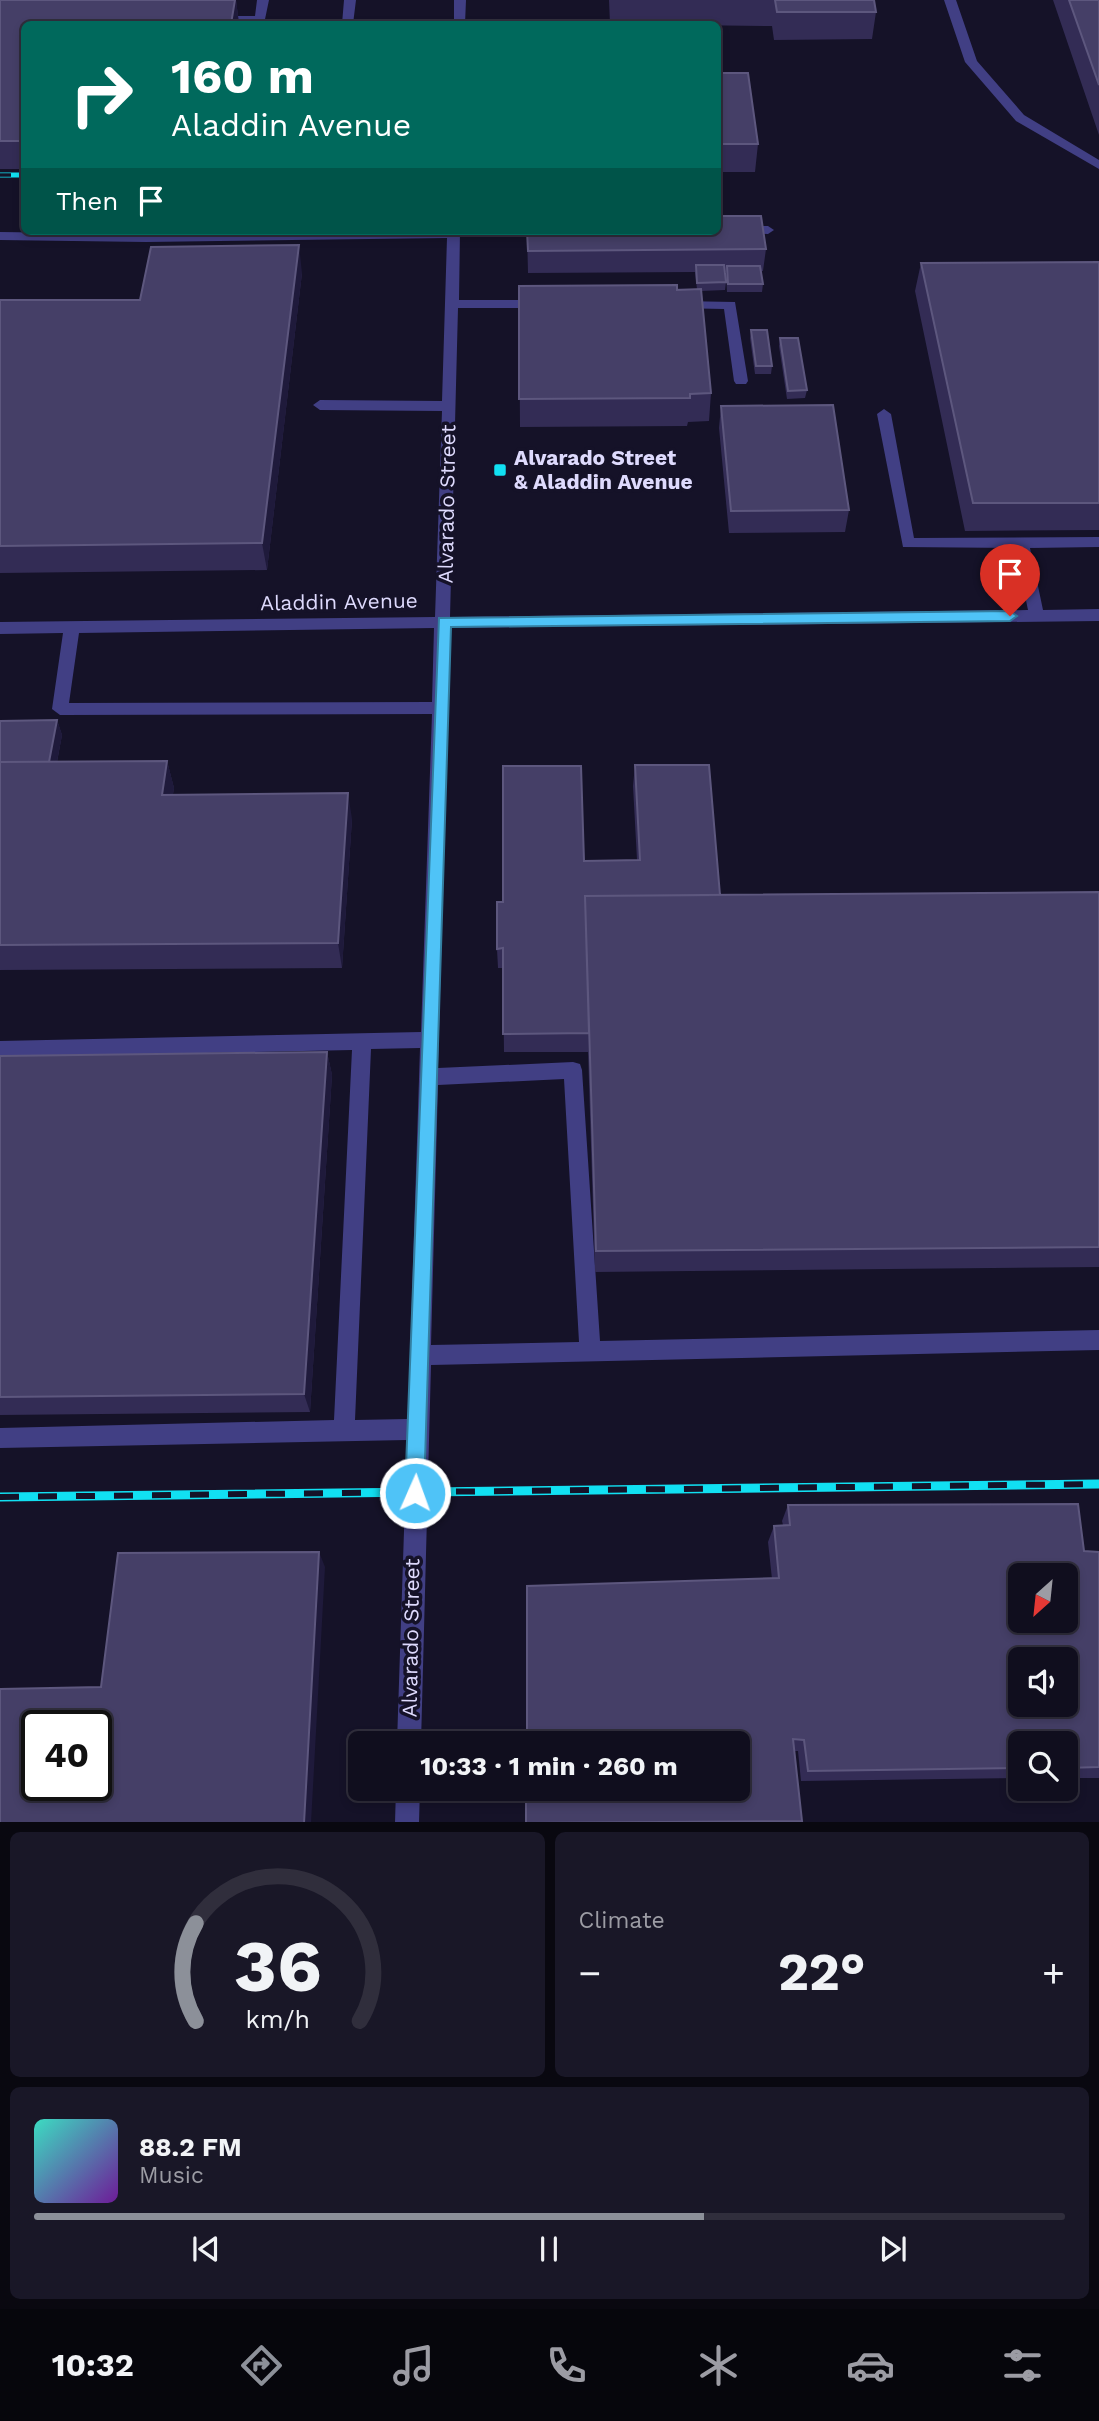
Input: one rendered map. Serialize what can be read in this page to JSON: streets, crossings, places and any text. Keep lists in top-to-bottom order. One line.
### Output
{"streets":{"street":["Alvarado Street","Aladdin Avenue"]},"crossings":[["Alvarado Street","Aladdin Avenue"]],"places":{"transit":["Alvarado Street & Aladdin Avenue"]},"north":"bottom left","page":{"turn":["160 m","Aladdin Avenue"],"then":"Then","limit":"40","trip":"10:33 · 1 min · 260 m","tile":"Climate","heat":["−","22°","+"],"song":["88.2 FM","Music"],"tabs":"10:32","gauge":["36","km/h"]}}
